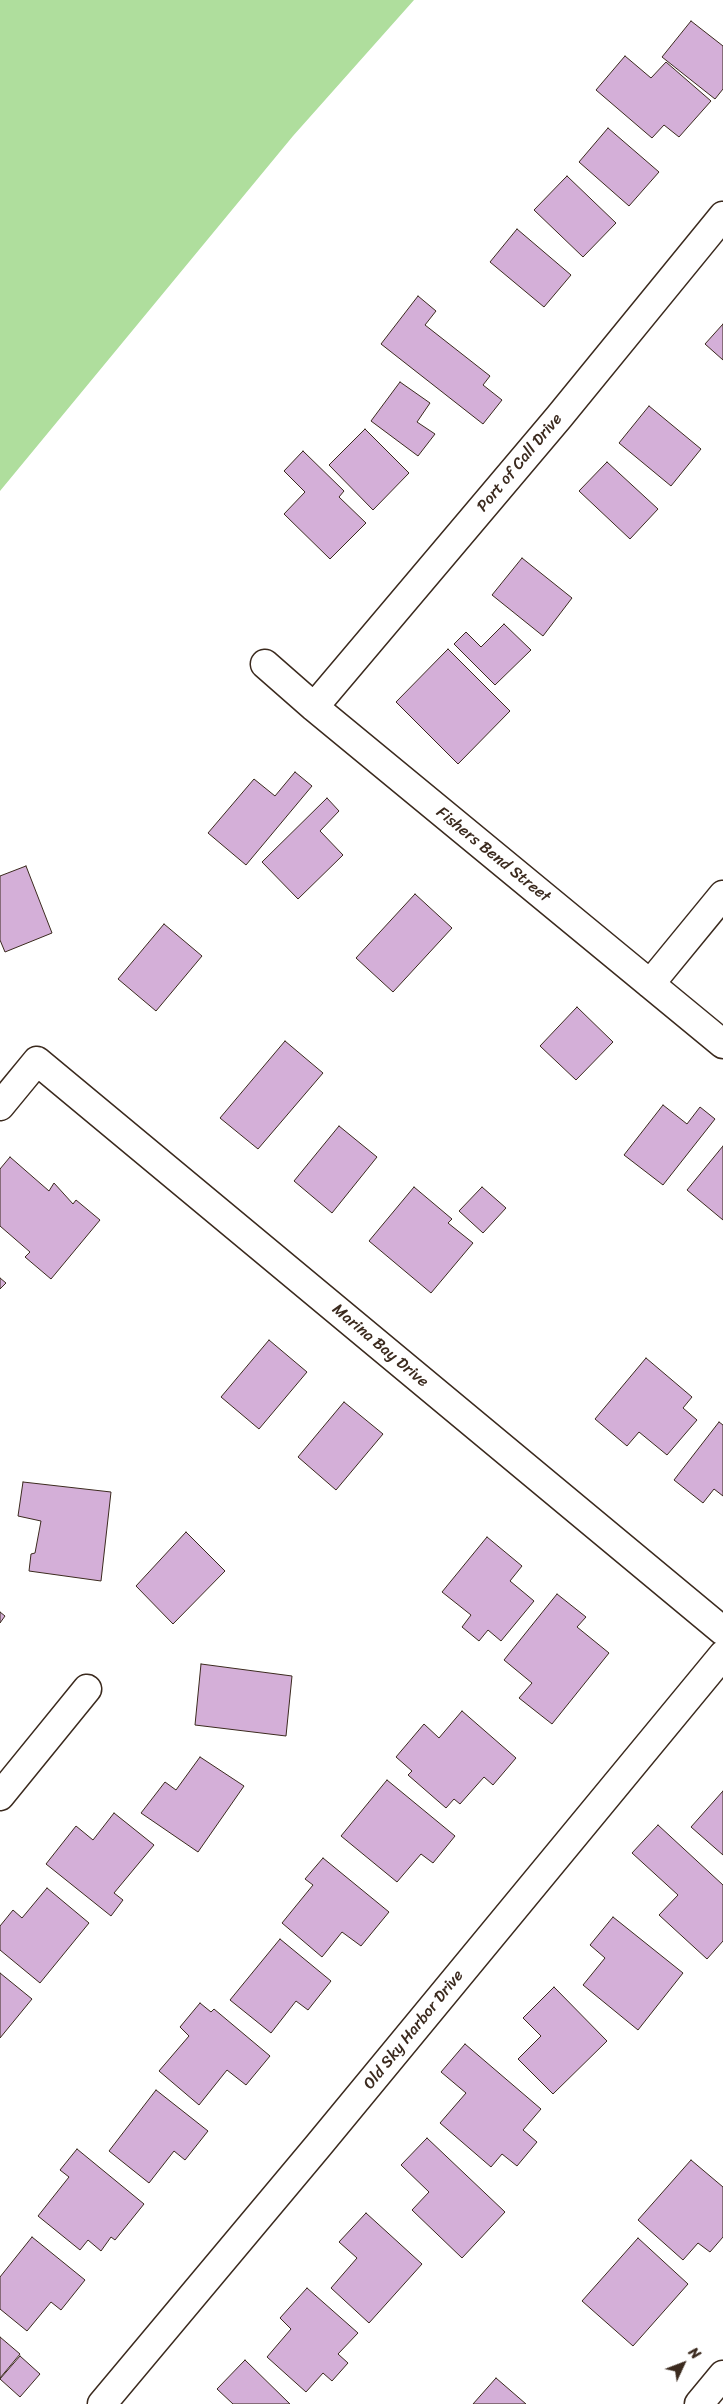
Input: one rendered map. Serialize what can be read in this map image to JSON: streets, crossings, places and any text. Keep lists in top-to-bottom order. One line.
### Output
{"streets":{"street":["Port of Call Drive","Fishers Bend Street","Marina Bay Drive","Old Sky Harbor Drive"]},"crossings":[["Port of Call Drive","Fishers Bend Street"]],"north":"top right"}
